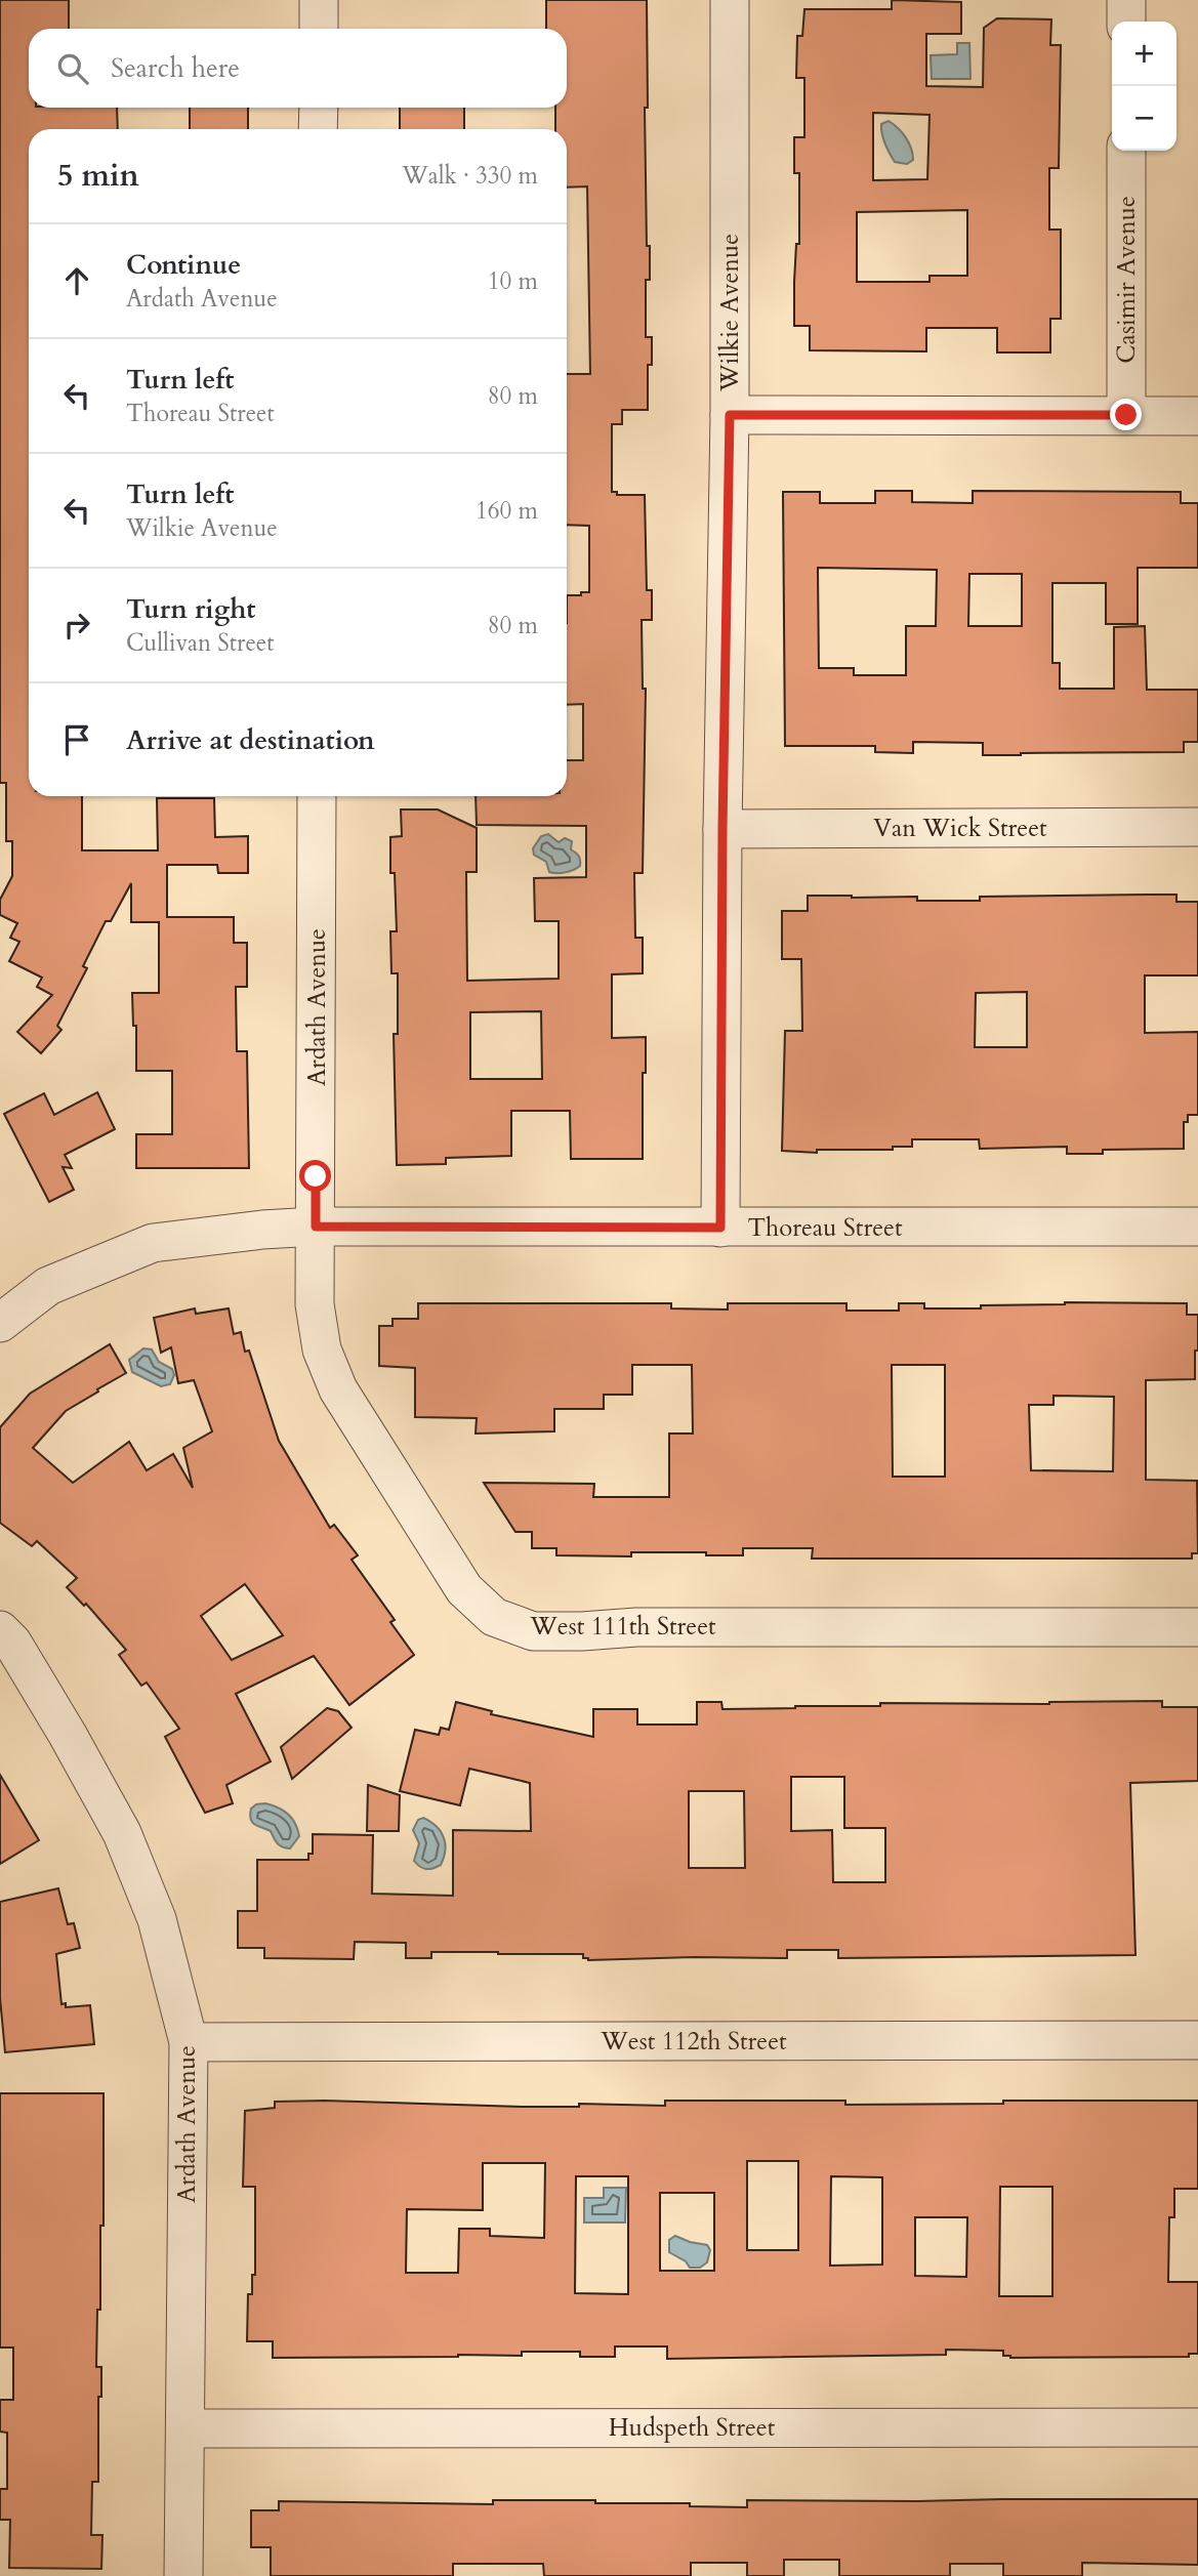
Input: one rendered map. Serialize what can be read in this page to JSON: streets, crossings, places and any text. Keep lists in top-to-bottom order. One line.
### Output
{"streets":{"street":["Casimir Avenue","Wilkie Avenue","Van Wick Street","Ardath Avenue","Thoreau Street","West 111th Street","West 112th Street","Hudspeth Street"]},"crossings":[["Wilkie Avenue","Van Wick Street"],["Wilkie Avenue","Thoreau Street"],["Ardath Avenue","Thoreau Street"],["Ardath Avenue","West 111th Street"],["Ardath Avenue","West 112th Street"],["Ardath Avenue","Hudspeth Street"],["Thoreau Street","West 111th Street"]],"page":{"map_buttons":["+","−"],"search":"Search here","heading":["5 min","Walk · 330 m"],"list":[["Continue","Ardath Avenue","10 m"],["Turn left","Thoreau Street","80 m"],["Turn left","Wilkie Avenue","160 m"],["Turn right","Cullivan Street","80 m"],"Arrive at destination"]}}
